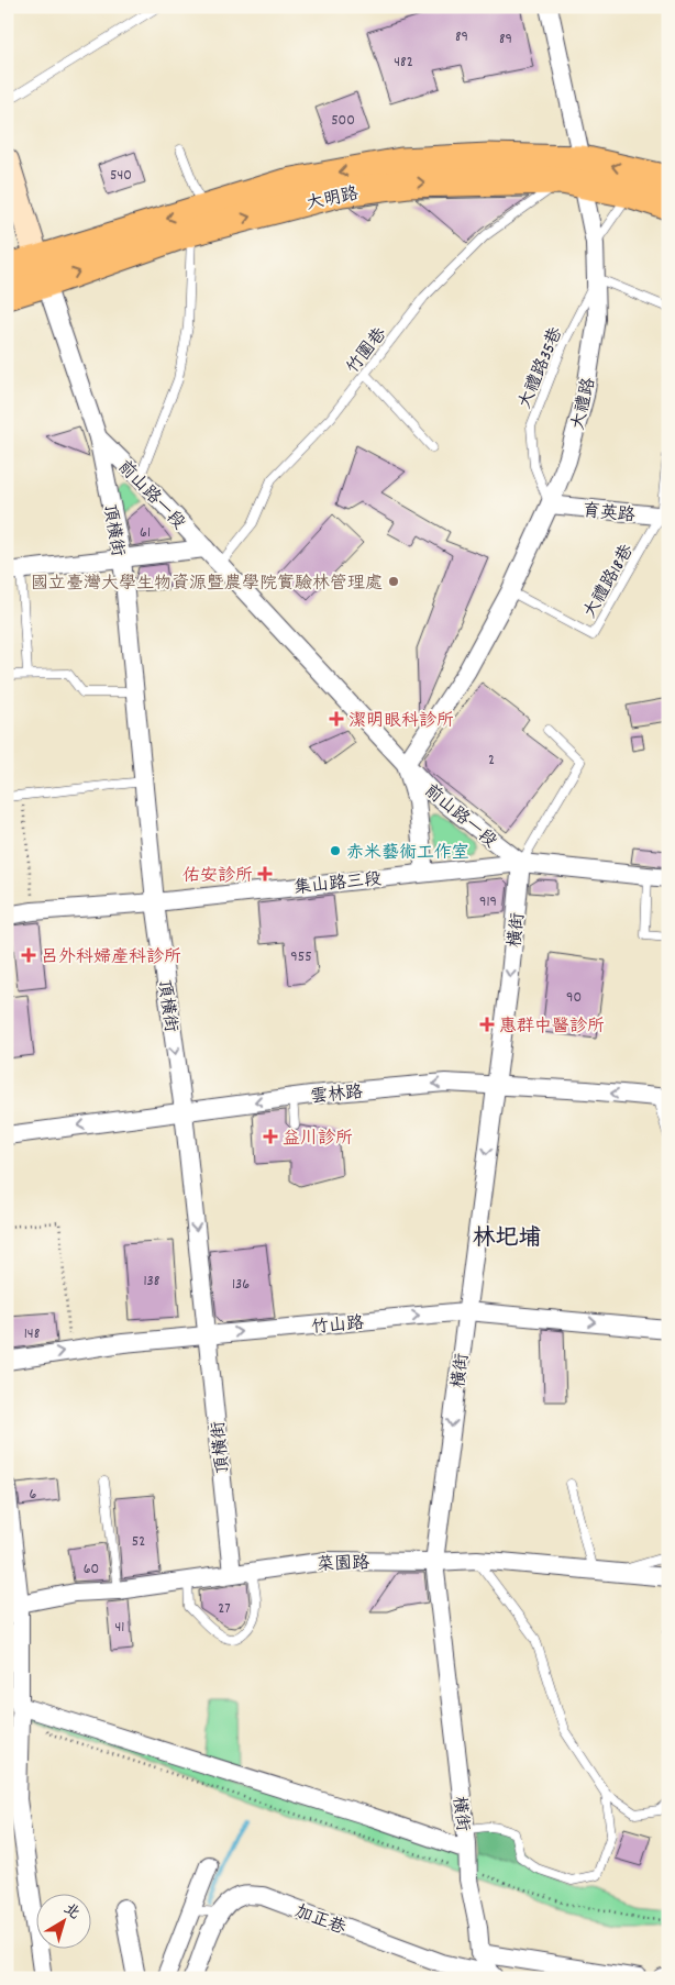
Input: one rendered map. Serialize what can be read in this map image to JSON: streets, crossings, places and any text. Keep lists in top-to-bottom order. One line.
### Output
{"streets":{"main road":["大明路"],"street":["大禮路","前山路一段","育英路","頂橫街","集山路三段","橫街","雲林路","竹山路","菜園路","加正巷"],"lane":["竹圍巷","大禮路35巷","大禮路18巷"]},"crossings":[["大明路","竹圍巷"],["大明路","大禮路"],["大明路","前山路一段"],["竹圍巷","大禮路"],["竹圍巷","前山路一段"],["大禮路35巷","大禮路"],["大禮路35巷","育英路"],["大禮路","前山路一段"],["大禮路","育英路"],["大禮路","大禮路18巷"],["前山路一段","頂橫街"],["前山路一段","集山路三段"],["前山路一段","橫街"],["育英路","大禮路18巷"],["頂橫街","集山路三段"],["頂橫街","雲林路"],["頂橫街","竹山路"],["頂橫街","菜園路"],["集山路三段","橫街"],["橫街","雲林路"],["橫街","竹山路"],["橫街","菜園路"],["橫街","加正巷"]],"one_way":["頂橫街","橫街","雲林路","竹山路"],"districts":["林圯埔"],"places":{"other":["國立臺灣大學生物資源暨農學院實驗林管理處","赤米藝術工作室"],"health":["潔明眼科診所","佑安診所","呂外科婦產科診所","惠群中醫診所","益川診所"]},"house_numbers":["89","89","482","500","540","61","2","919","955","90","138","136","148","6","52","60","27","41"],"north":"top right"}
